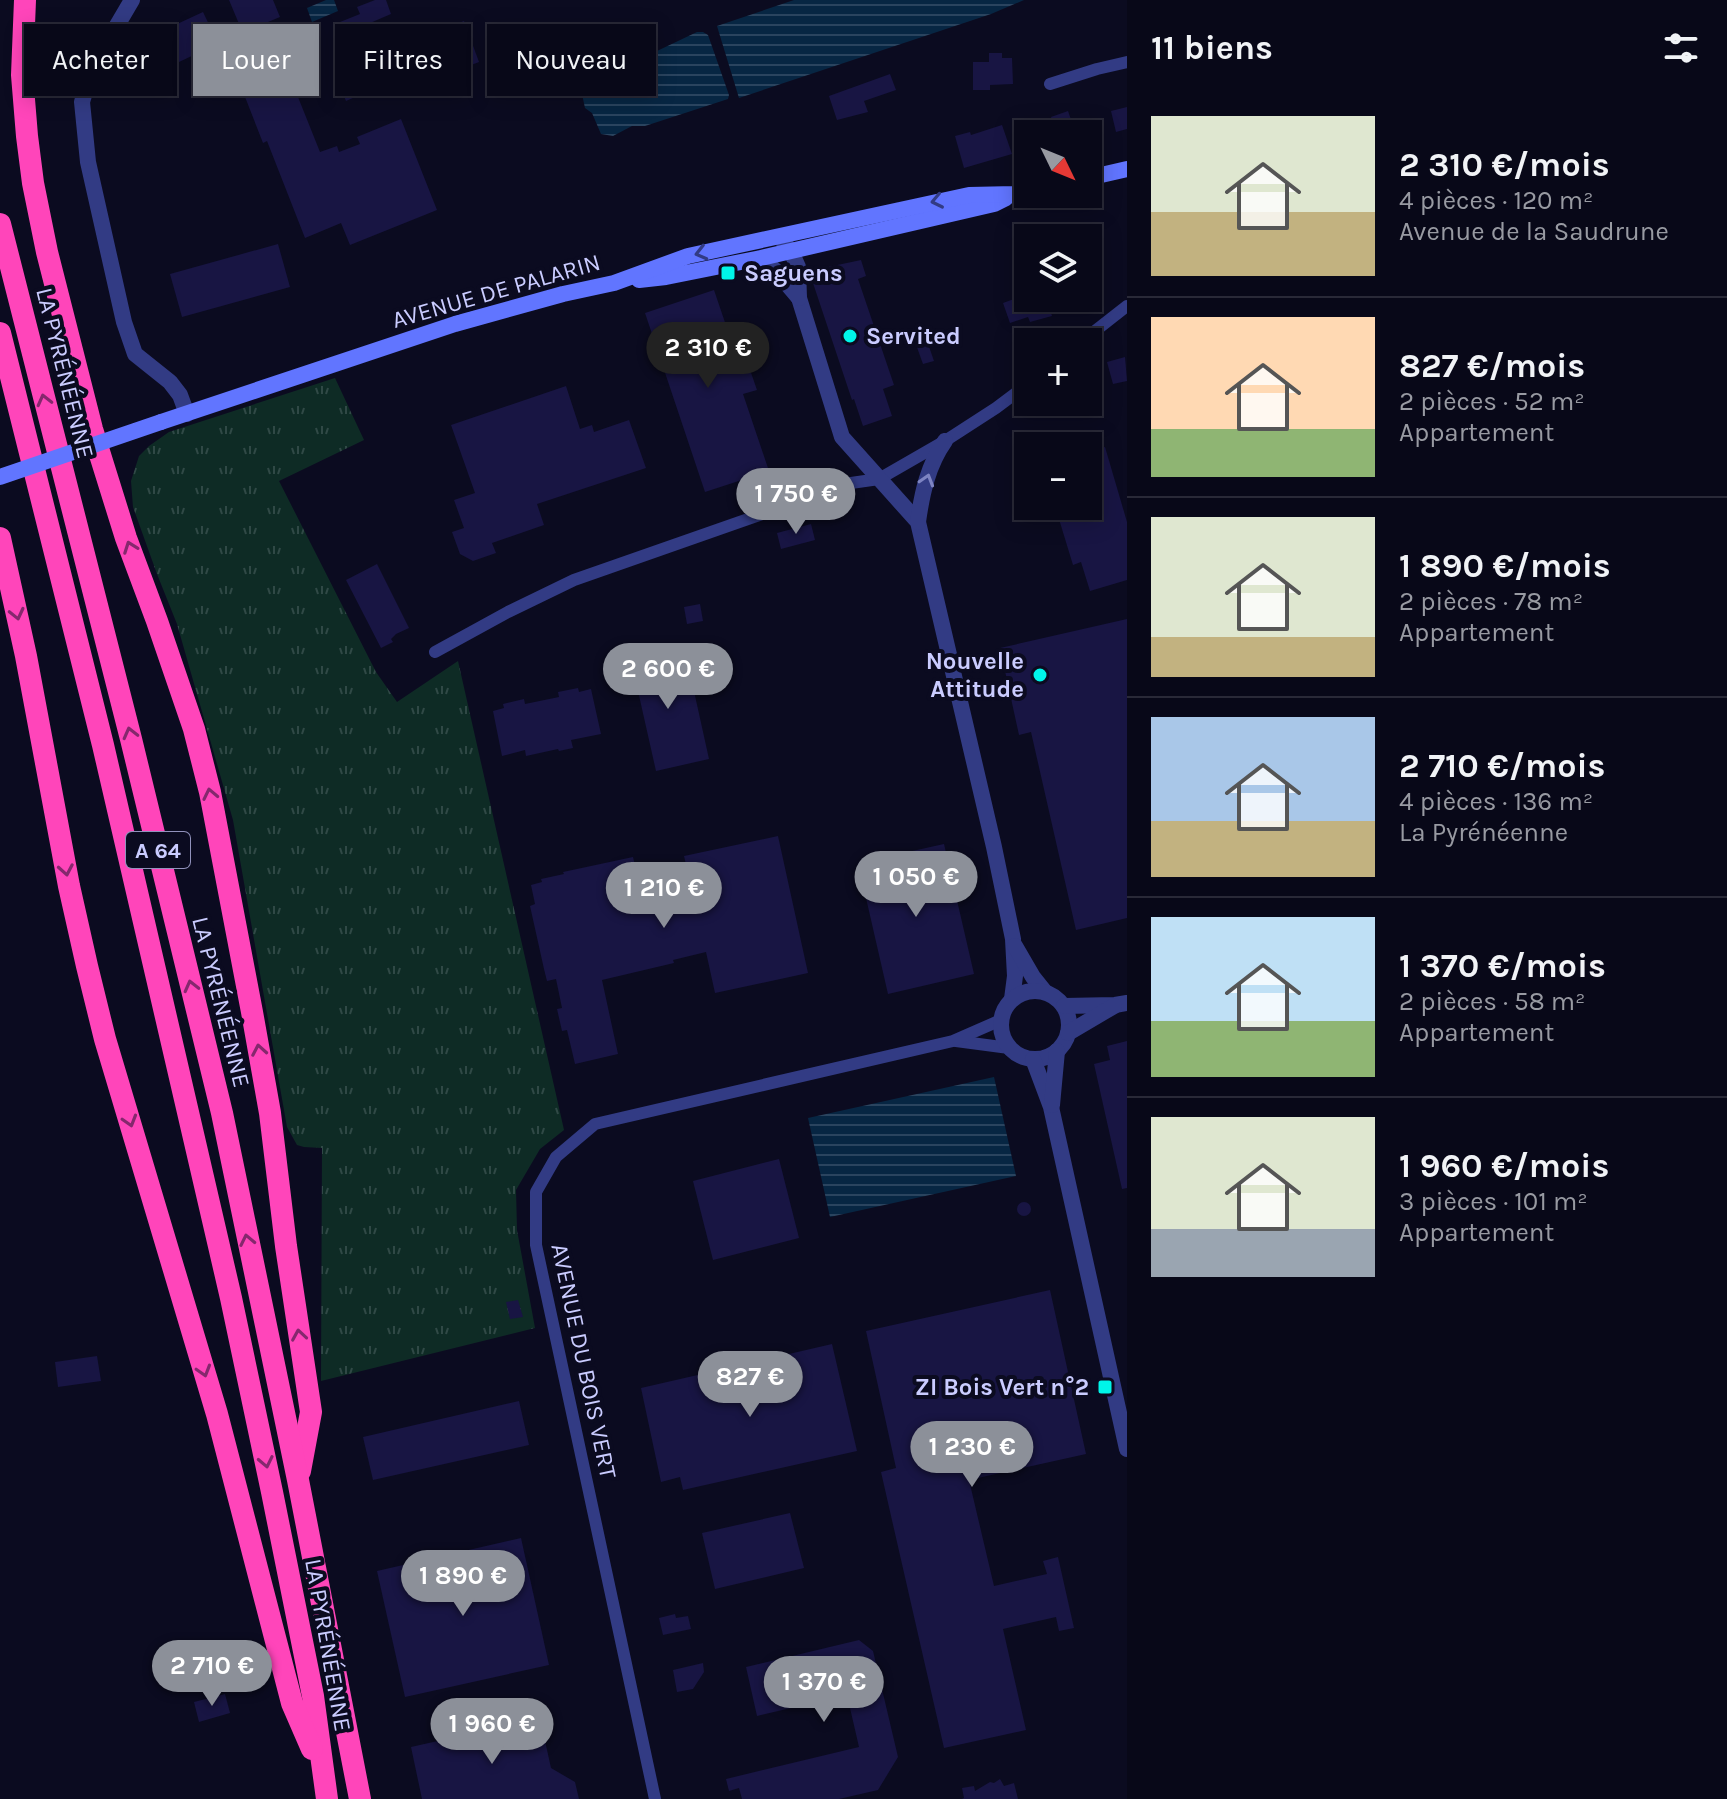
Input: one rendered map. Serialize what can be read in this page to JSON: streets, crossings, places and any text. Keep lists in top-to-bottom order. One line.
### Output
{"streets":{"highway":["LA PYRÉNÉENNE","A 64"],"main road":["AVENUE DE PALARIN"],"street":["AVENUE DU BOIS VERT"]},"places":{"transit":["Saguens","ZI Bois Vert n°2"],"other":["Servited","Nouvelle Attitude"]},"north":"bottom right","page":{"heading":"11 biens","chip":["Acheter","Louer","Filtres","Nouveau"],"list":[{"name":"2 310 €/mois","note":"4 pièces · 120 m² · Avenue de la Saudrune"},{"name":"827 €/mois","note":"2 pièces · 52 m² · Appartement"},{"name":"1 890 €/mois","note":"2 pièces · 78 m² · Appartement"},{"name":"2 710 €/mois","note":"4 pièces · 136 m² · La Pyrénéenne"},{"name":"1 370 €/mois","note":"2 pièces · 58 m² · Appartement"},{"name":"1 960 €/mois","note":"3 pièces · 101 m² · Appartement"}],"map_buttons":["+","−"],"price":["2 310 €","1 750 €","2 600 €","1 050 €","1 210 €","827 €","1 230 €","1 890 €","2 710 €","1 370 €","1 960 €"]}}
